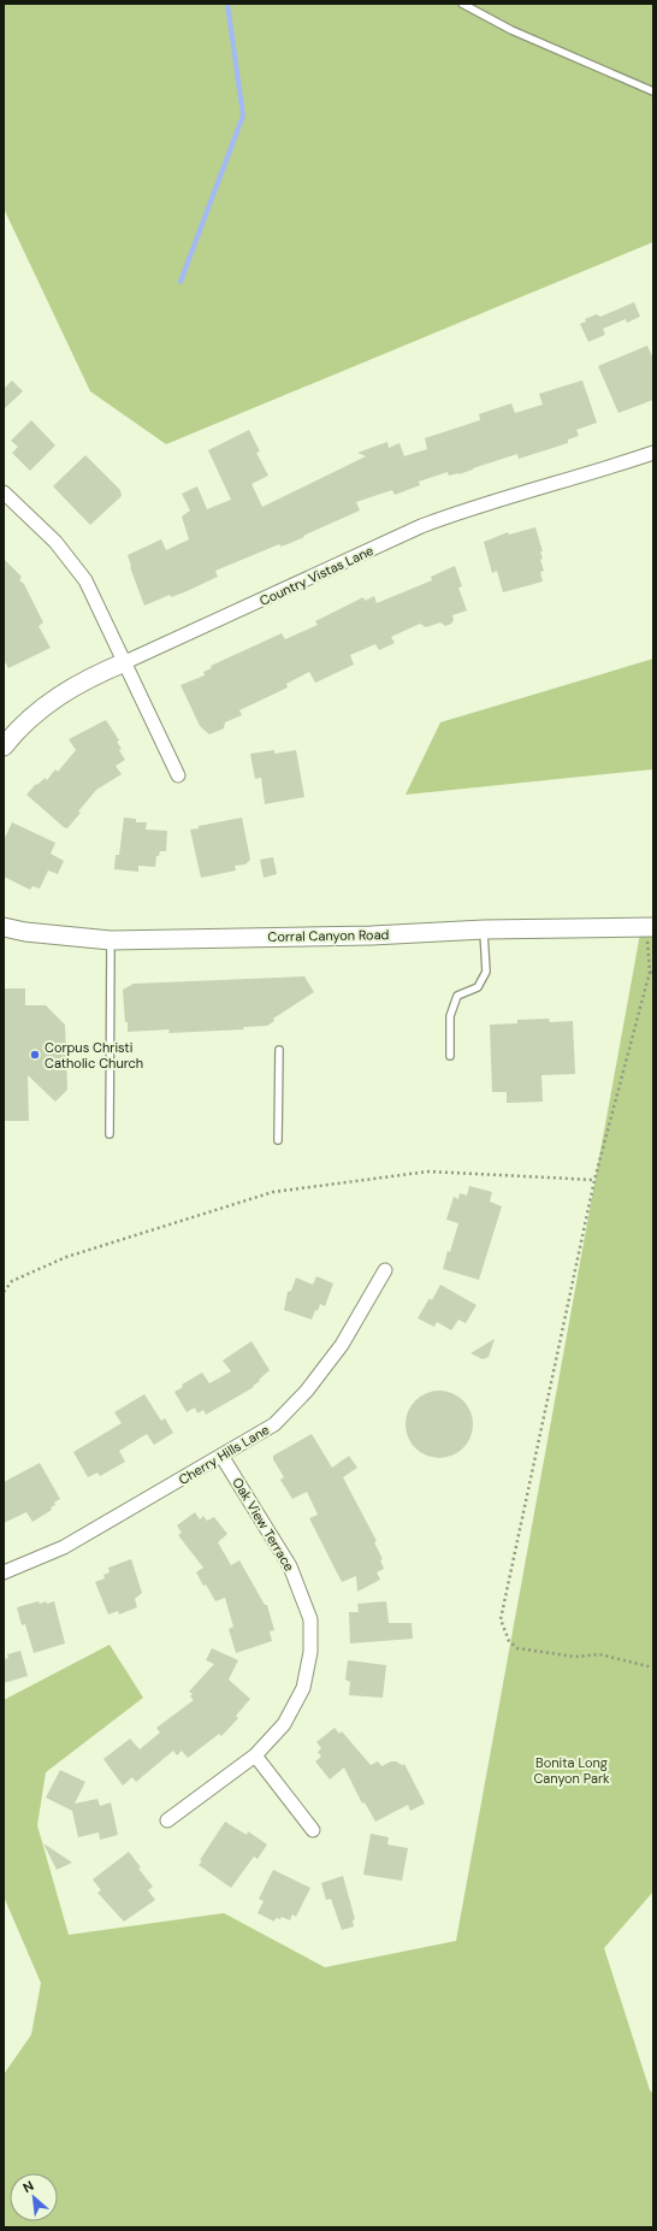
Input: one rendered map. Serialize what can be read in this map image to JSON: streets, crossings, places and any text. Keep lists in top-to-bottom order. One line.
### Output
{"streets":{"main road":["Country Vistas Lane","Corral Canyon Road"],"street":["Cherry Hills Lane","Oak View Terrace"]},"crossings":[["Cherry Hills Lane","Oak View Terrace"]],"parks":["Bonita Long Canyon Park"],"places":["Corpus Christi Catholic Church"],"north":"top left"}
